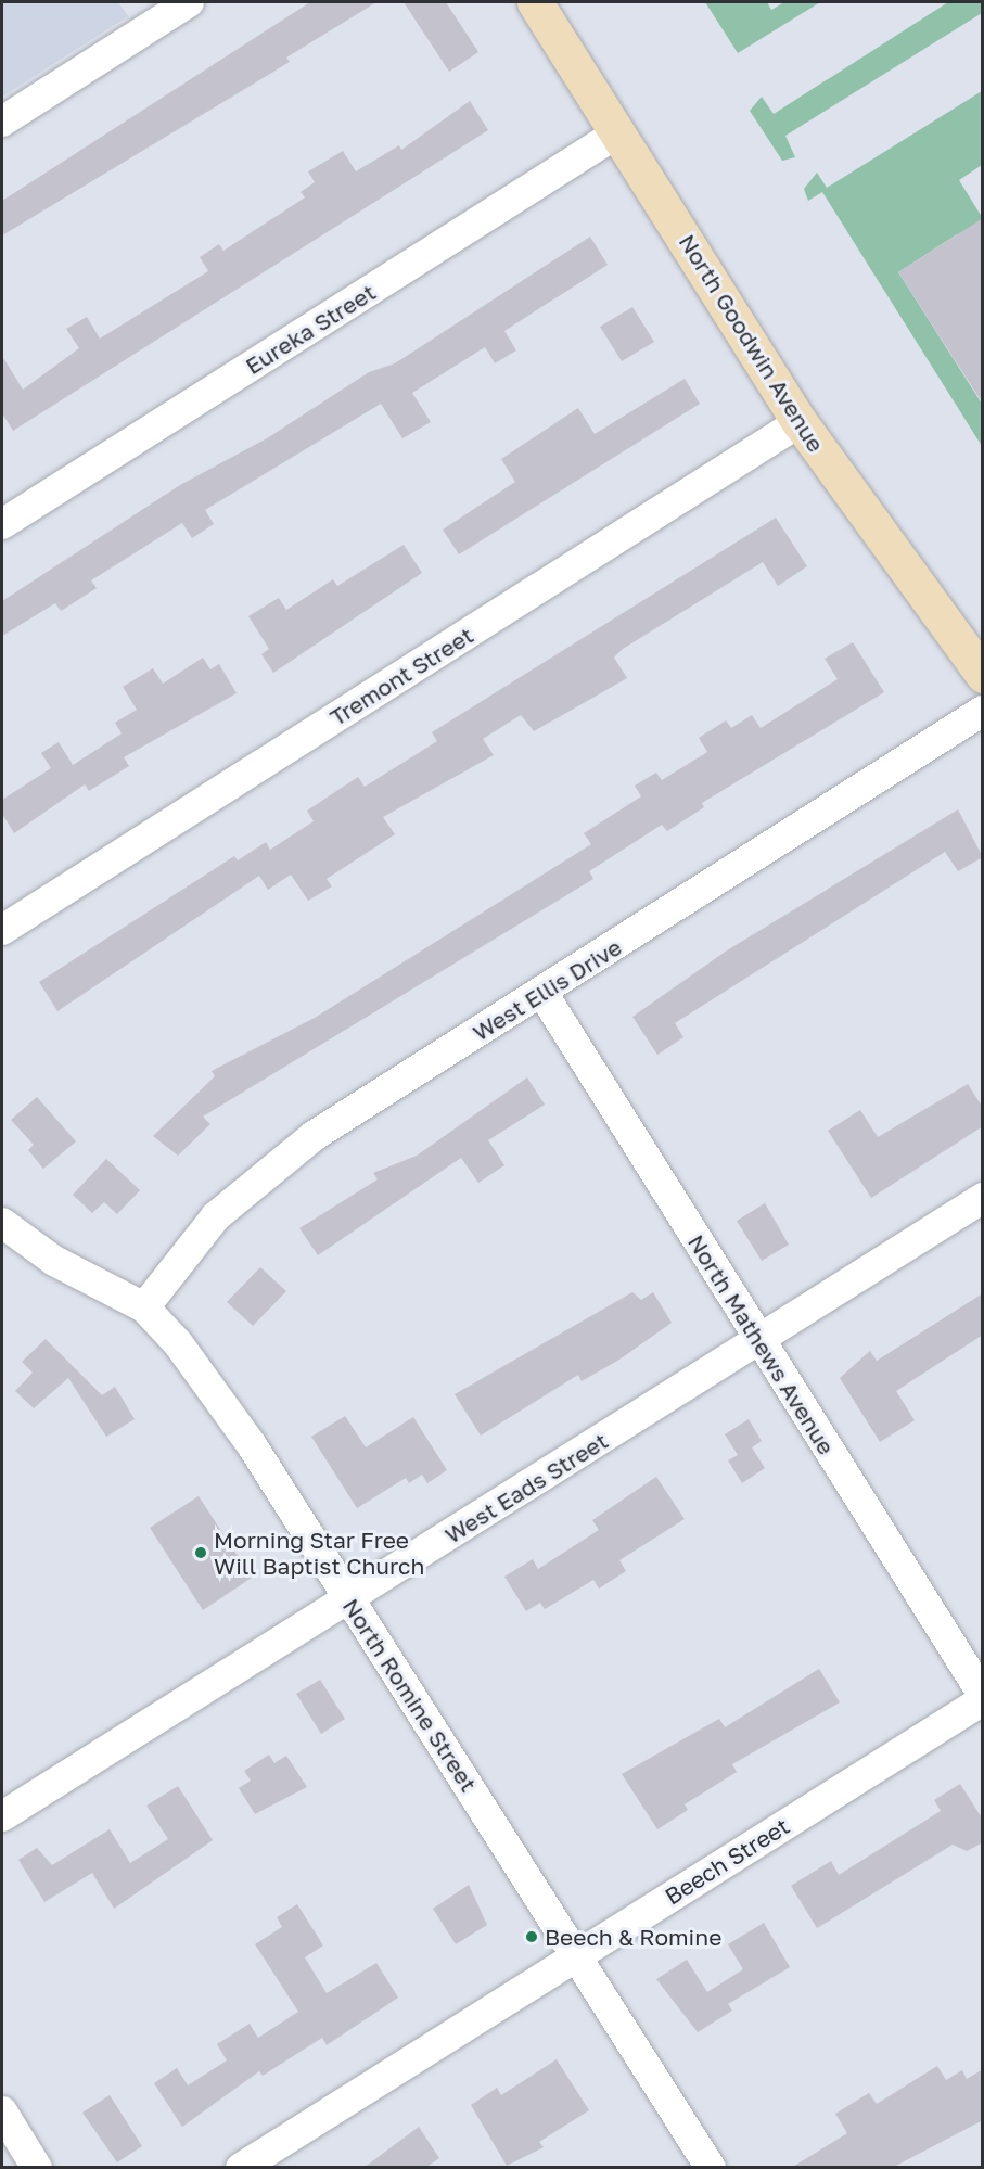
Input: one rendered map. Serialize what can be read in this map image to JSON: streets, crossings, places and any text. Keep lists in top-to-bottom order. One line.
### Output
{"streets":{"street":["Eureka Street","North Goodwin Avenue","Tremont Street","West Ellis Drive","North Mathews Avenue","West Eads Street","North Romine Street","Beech Street"]},"crossings":[["Eureka Street","North Goodwin Avenue"],["North Goodwin Avenue","Tremont Street"],["West Ellis Drive","North Mathews Avenue"],["West Ellis Drive","North Romine Street"],["North Mathews Avenue","West Eads Street"],["West Eads Street","North Romine Street"],["North Romine Street","Beech Street"]],"places":["Morning Star Free Will Baptist Church","Beech & Romine"]}
